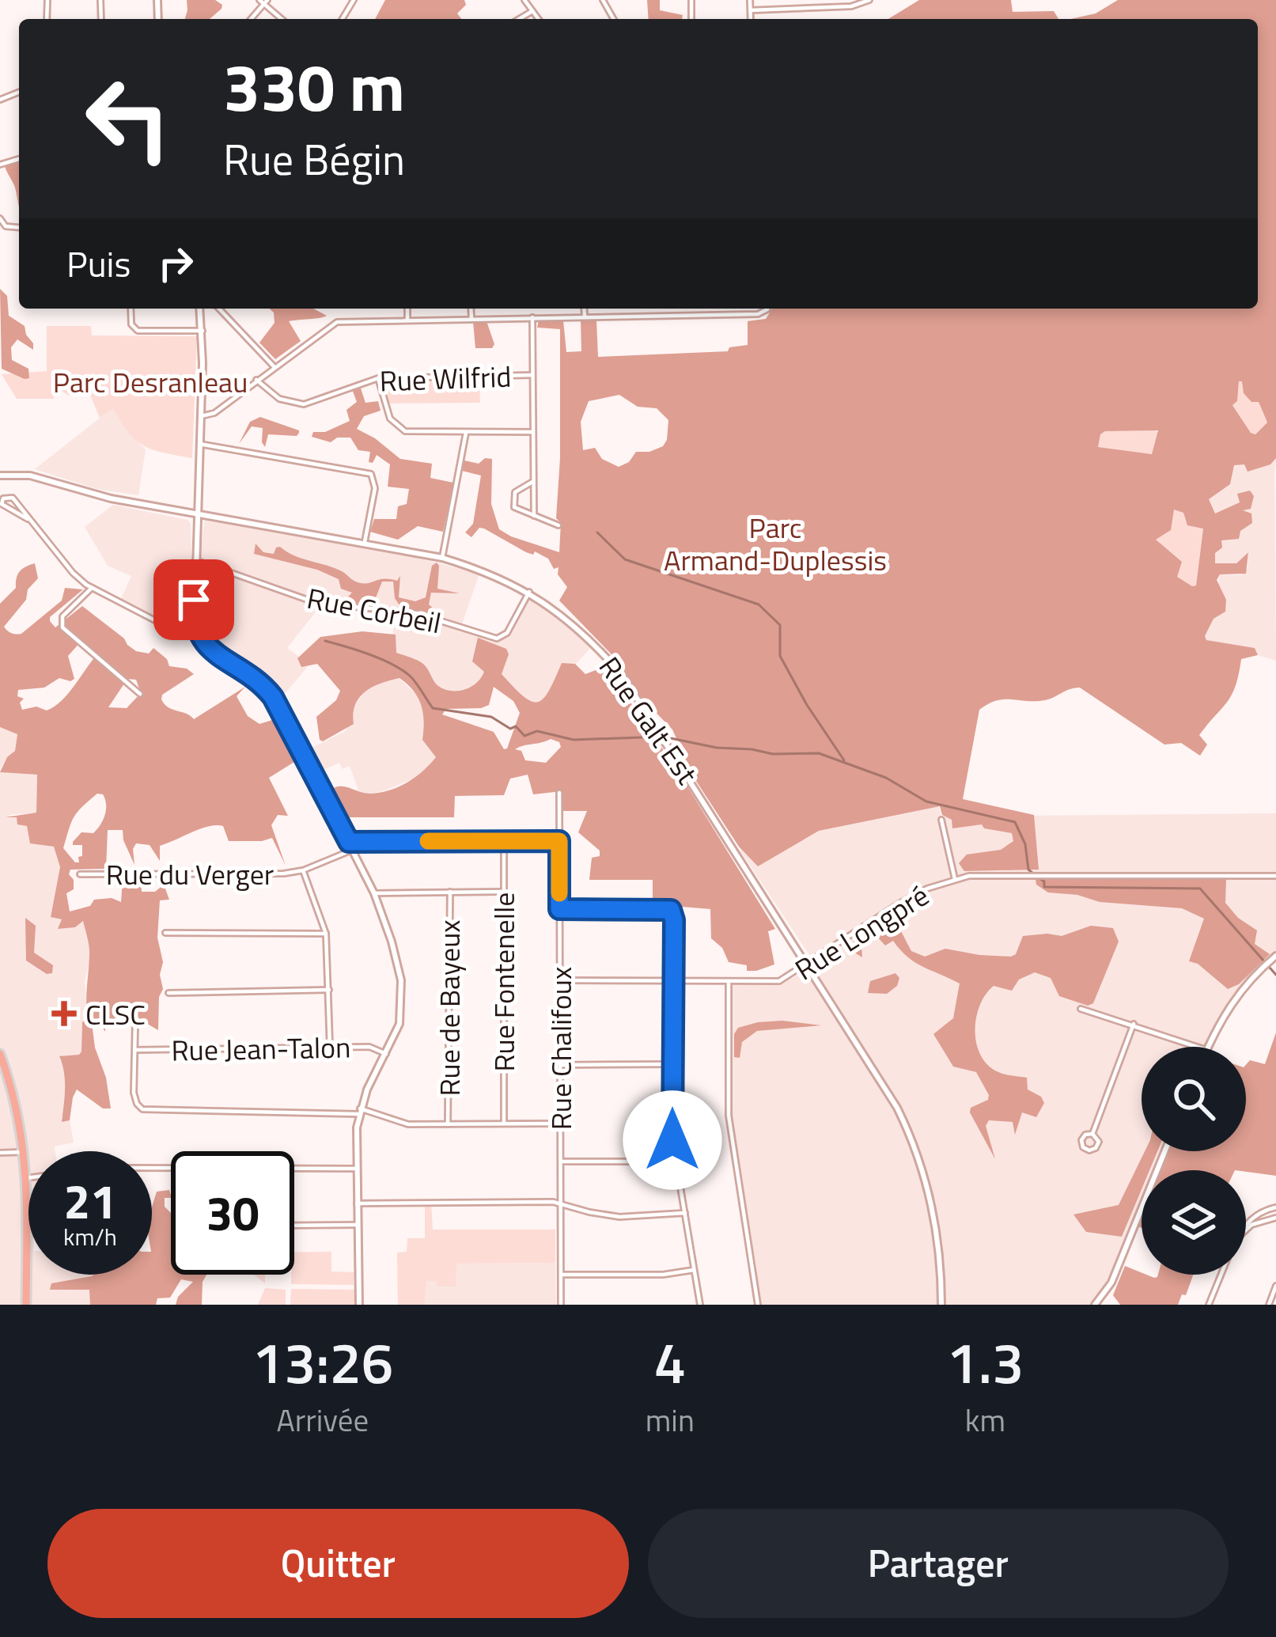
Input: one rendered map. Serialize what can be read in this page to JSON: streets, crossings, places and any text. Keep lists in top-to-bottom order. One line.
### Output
{"streets":{"street":["Rue Wilfrid","Rue Corbeil","Rue Galt Est","Rue du Verger","Rue Longpré","Rue Fontenelle","Rue de Bayeux","Rue Jean-Talon","Rue Chalifoux"]},"crossings":[["Rue Corbeil","Rue Galt Est"],["Rue Galt Est","Rue Longpré"],["Rue Longpré","Rue Chalifoux"]],"parks":["Parc Desranleau","Parc Armand-Duplessis"],"places":{"health":["CLSC"]},"page":{"turn":["330 m","Rue Bégin"],"then":"Puis","speed":"21 km/h","limit":"30","eta":["13:26","Arrivée","4","min","1.3","km"],"buttons":["Quitter","Partager"]}}
